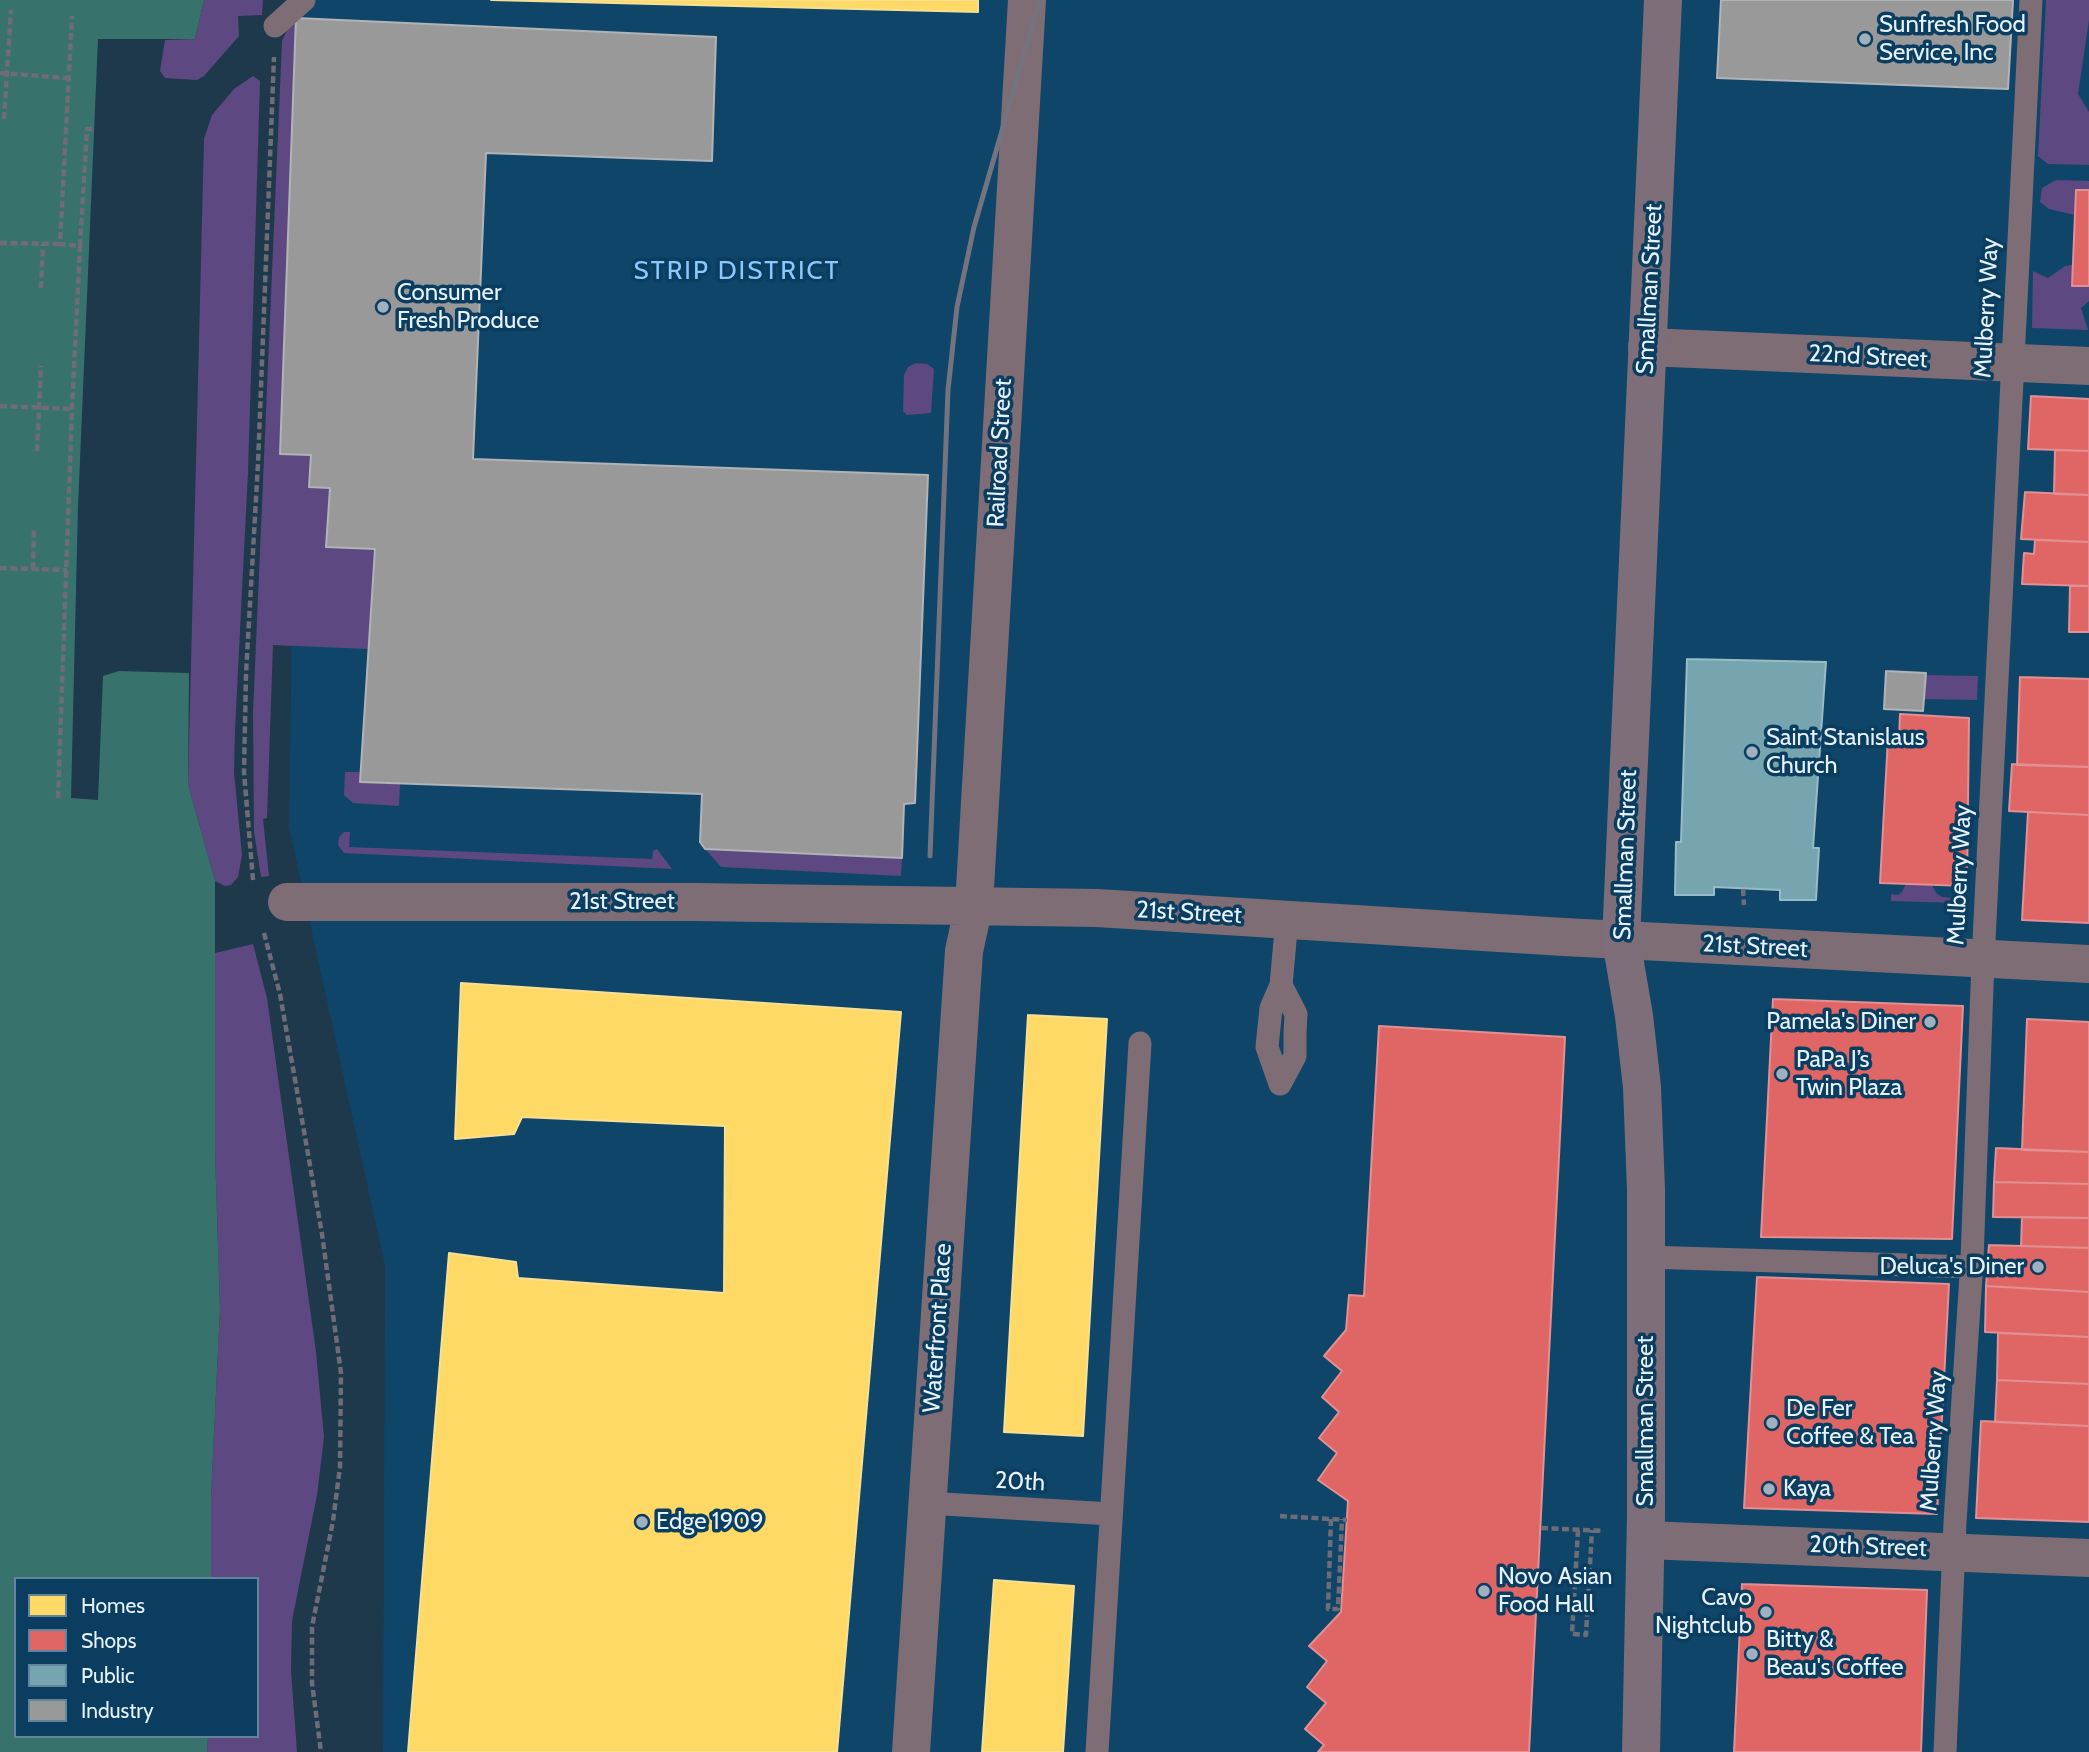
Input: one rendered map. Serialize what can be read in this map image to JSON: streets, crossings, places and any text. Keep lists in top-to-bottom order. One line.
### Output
{"streets":{"street":["Smallman Street","22nd Street","Railroad Street","21st Street","Waterfront Place","20th Street"],"lane":["Mulberry Way","20th"]},"crossings":[["Smallman Street","22nd Street"],["Smallman Street","21st Street"],["Smallman Street","20th Street"],["Mulberry Way","22nd Street"],["Mulberry Way","21st Street"],["Mulberry Way","20th Street"],["Railroad Street","21st Street"],["Railroad Street","Waterfront Place"],["21st Street","Waterfront Place"],["Waterfront Place","20th"]],"districts":["STRIP DISTRICT"],"places":["Sunfresh Food Service, Inc","Consumer Fresh Produce","Saint Stanislaus Church","Pamela's Diner","PaPa J’s Twin Plaza","Deluca's Diner","De Fer Coffee & Tea","Kaya","Edge 1909","Novo Asian Food Hall","Cavo Nightclub","Bitty & Beau's Coffee"],"legend":["Homes","Shops","Public","Industry"]}
